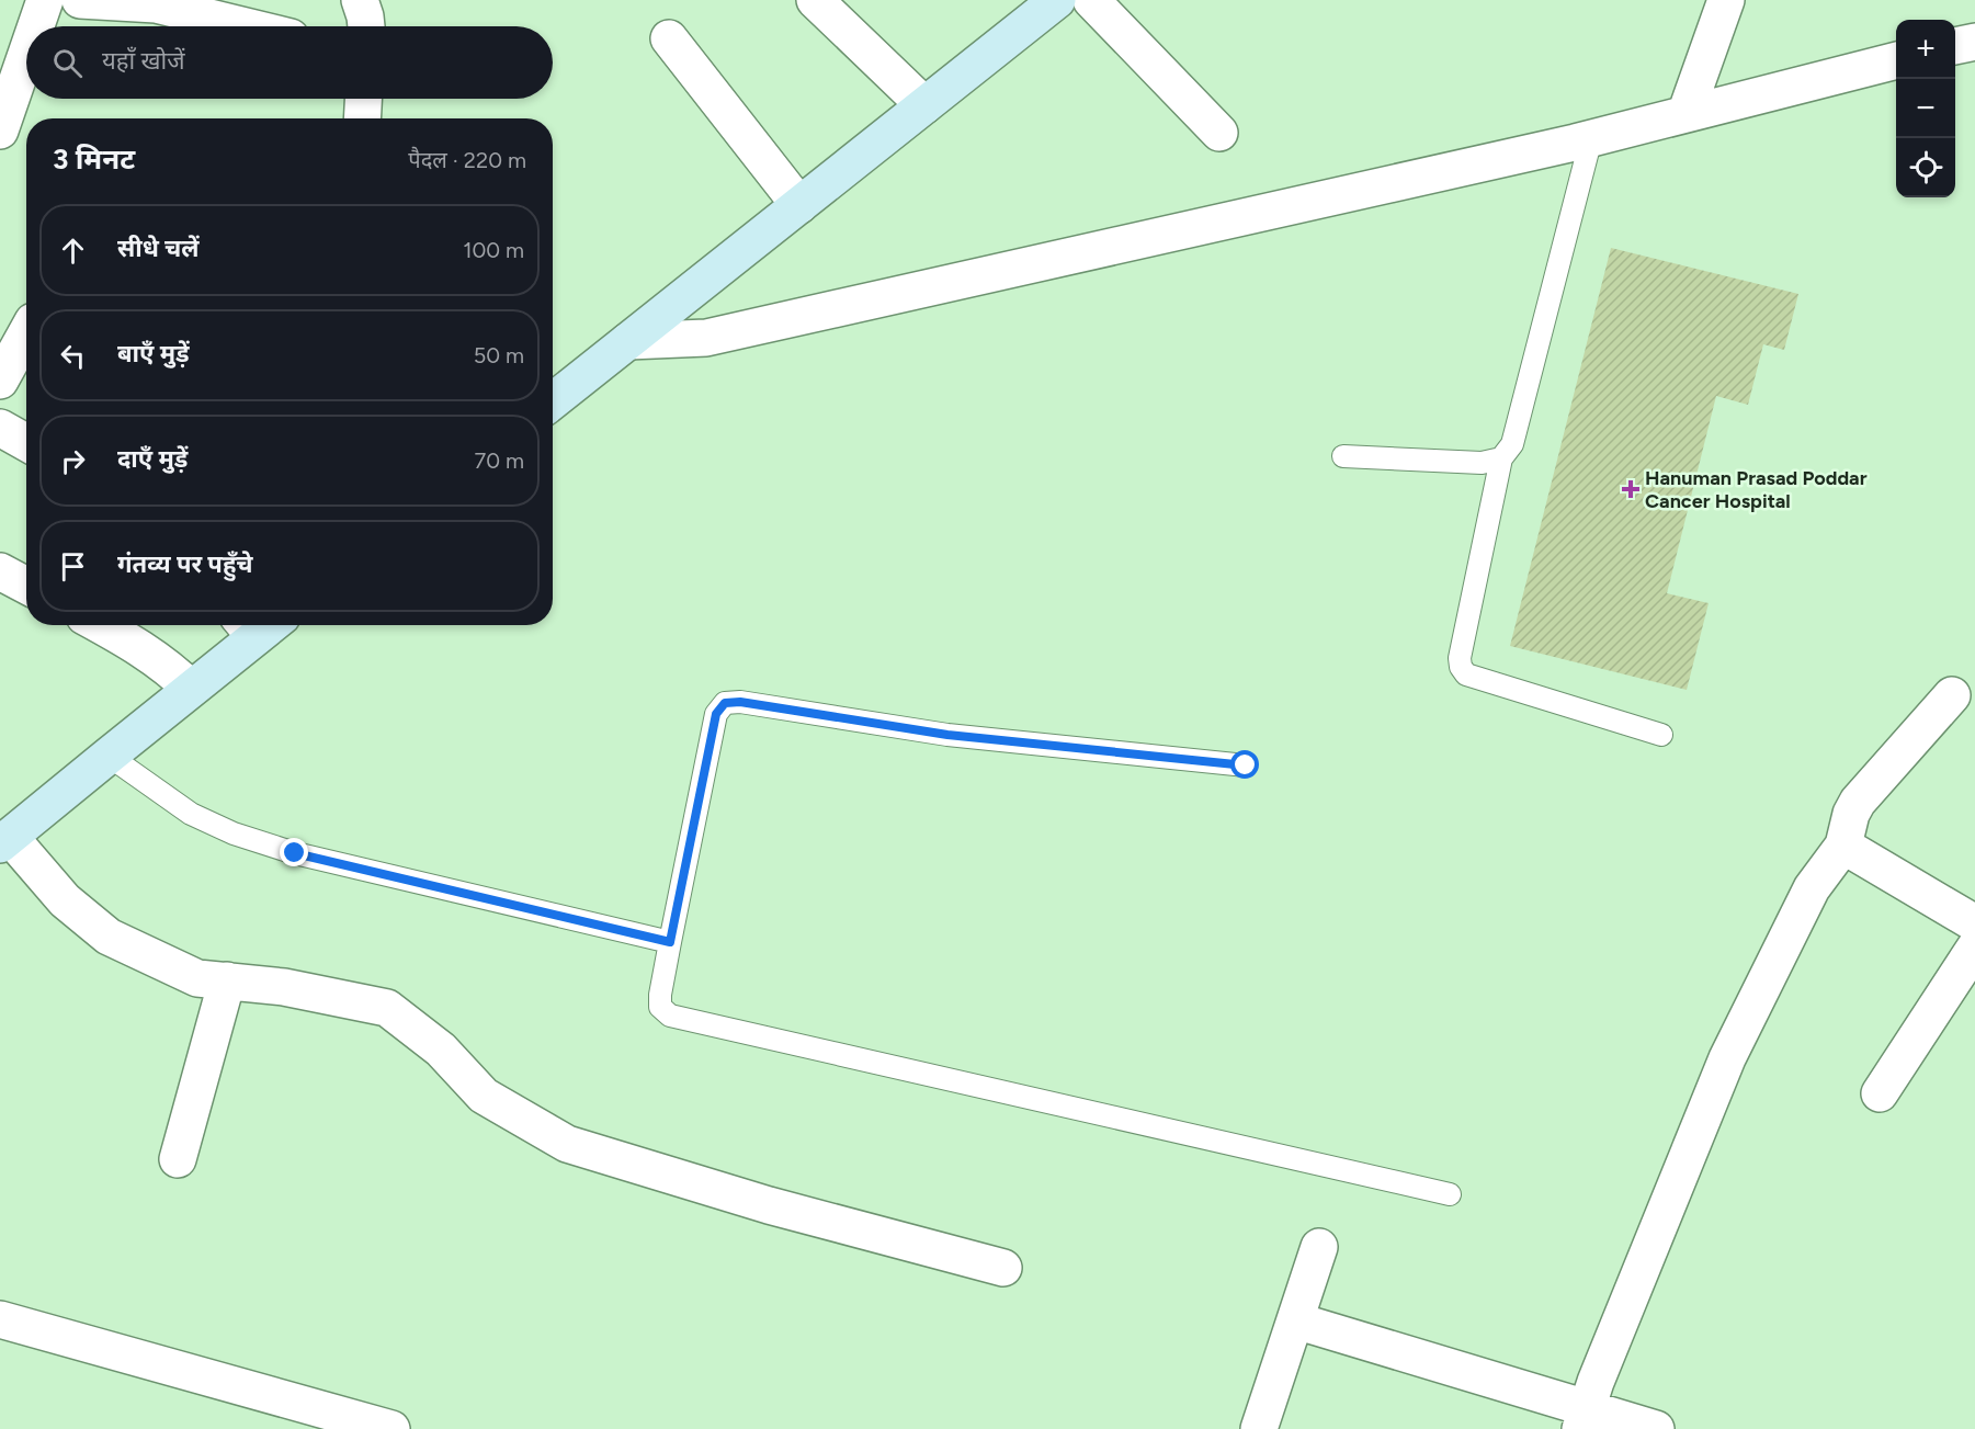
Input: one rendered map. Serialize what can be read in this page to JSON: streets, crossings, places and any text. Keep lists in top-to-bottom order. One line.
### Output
{"places":{"health":["Hanuman Prasad Poddar Cancer Hospital"]},"page":{"map_buttons":["+","−"],"search":"यहाँ खोजें","heading":["3 मिनट","पैदल · 220 m"],"list":[["सीधे चलें","100 m"],["बाएँ मुड़ें","50 m"],["दाएँ मुड़ें","70 m"],"गंतव्य पर पहुँचे"]}}
